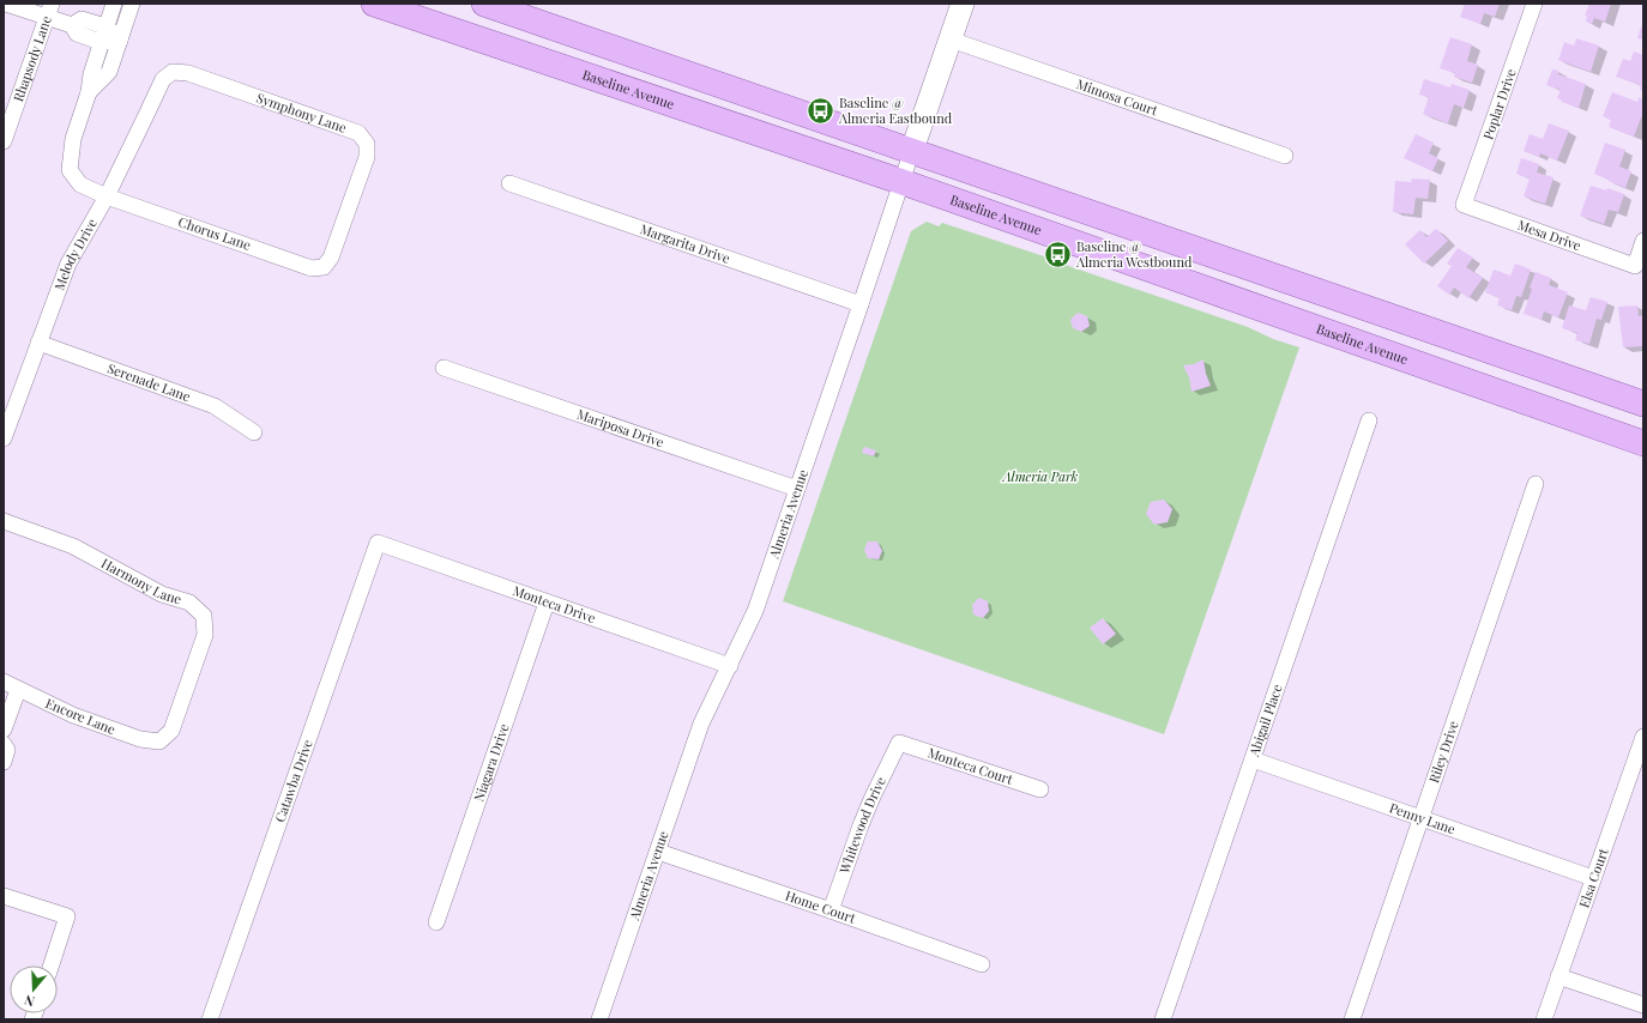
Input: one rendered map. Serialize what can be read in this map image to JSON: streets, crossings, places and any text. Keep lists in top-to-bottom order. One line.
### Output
{"streets":{"main road":["Baseline Avenue"],"street":["Rhapsody Lane","Mimosa Court","Poplar Drive","Symphony Lane","Chorus Lane","Mesa Drive","Margarita Drive","Melody Drive","Serenade Lane","Mariposa Drive","Almeria Avenue","Harmony Lane","Monteca Drive","Encore Lane","Abigail Place","Riley Drive","Niagara Drive","Monteca Court","Catawba Drive","Penny Lane","Whitewood Drive","Elsa Court","Home Court"]},"crossings":[["Baseline Avenue","Almeria Avenue"],["Mimosa Court","Almeria Avenue"],["Poplar Drive","Mesa Drive"],["Symphony Lane","Chorus Lane"],["Symphony Lane","Melody Drive"],["Chorus Lane","Melody Drive"],["Margarita Drive","Almeria Avenue"],["Melody Drive","Serenade Lane"],["Mariposa Drive","Almeria Avenue"],["Almeria Avenue","Monteca Drive"],["Almeria Avenue","Home Court"],["Harmony Lane","Encore Lane"],["Monteca Drive","Niagara Drive"],["Monteca Drive","Catawba Drive"],["Abigail Place","Penny Lane"],["Riley Drive","Penny Lane"],["Monteca Court","Whitewood Drive"],["Penny Lane","Elsa Court"],["Whitewood Drive","Home Court"]],"parks":["Almeria Park"],"places":{"bus stop":["Baseline @ Almeria Eastbound","Baseline @ Almeria Westbound"]},"north":"bottom"}
